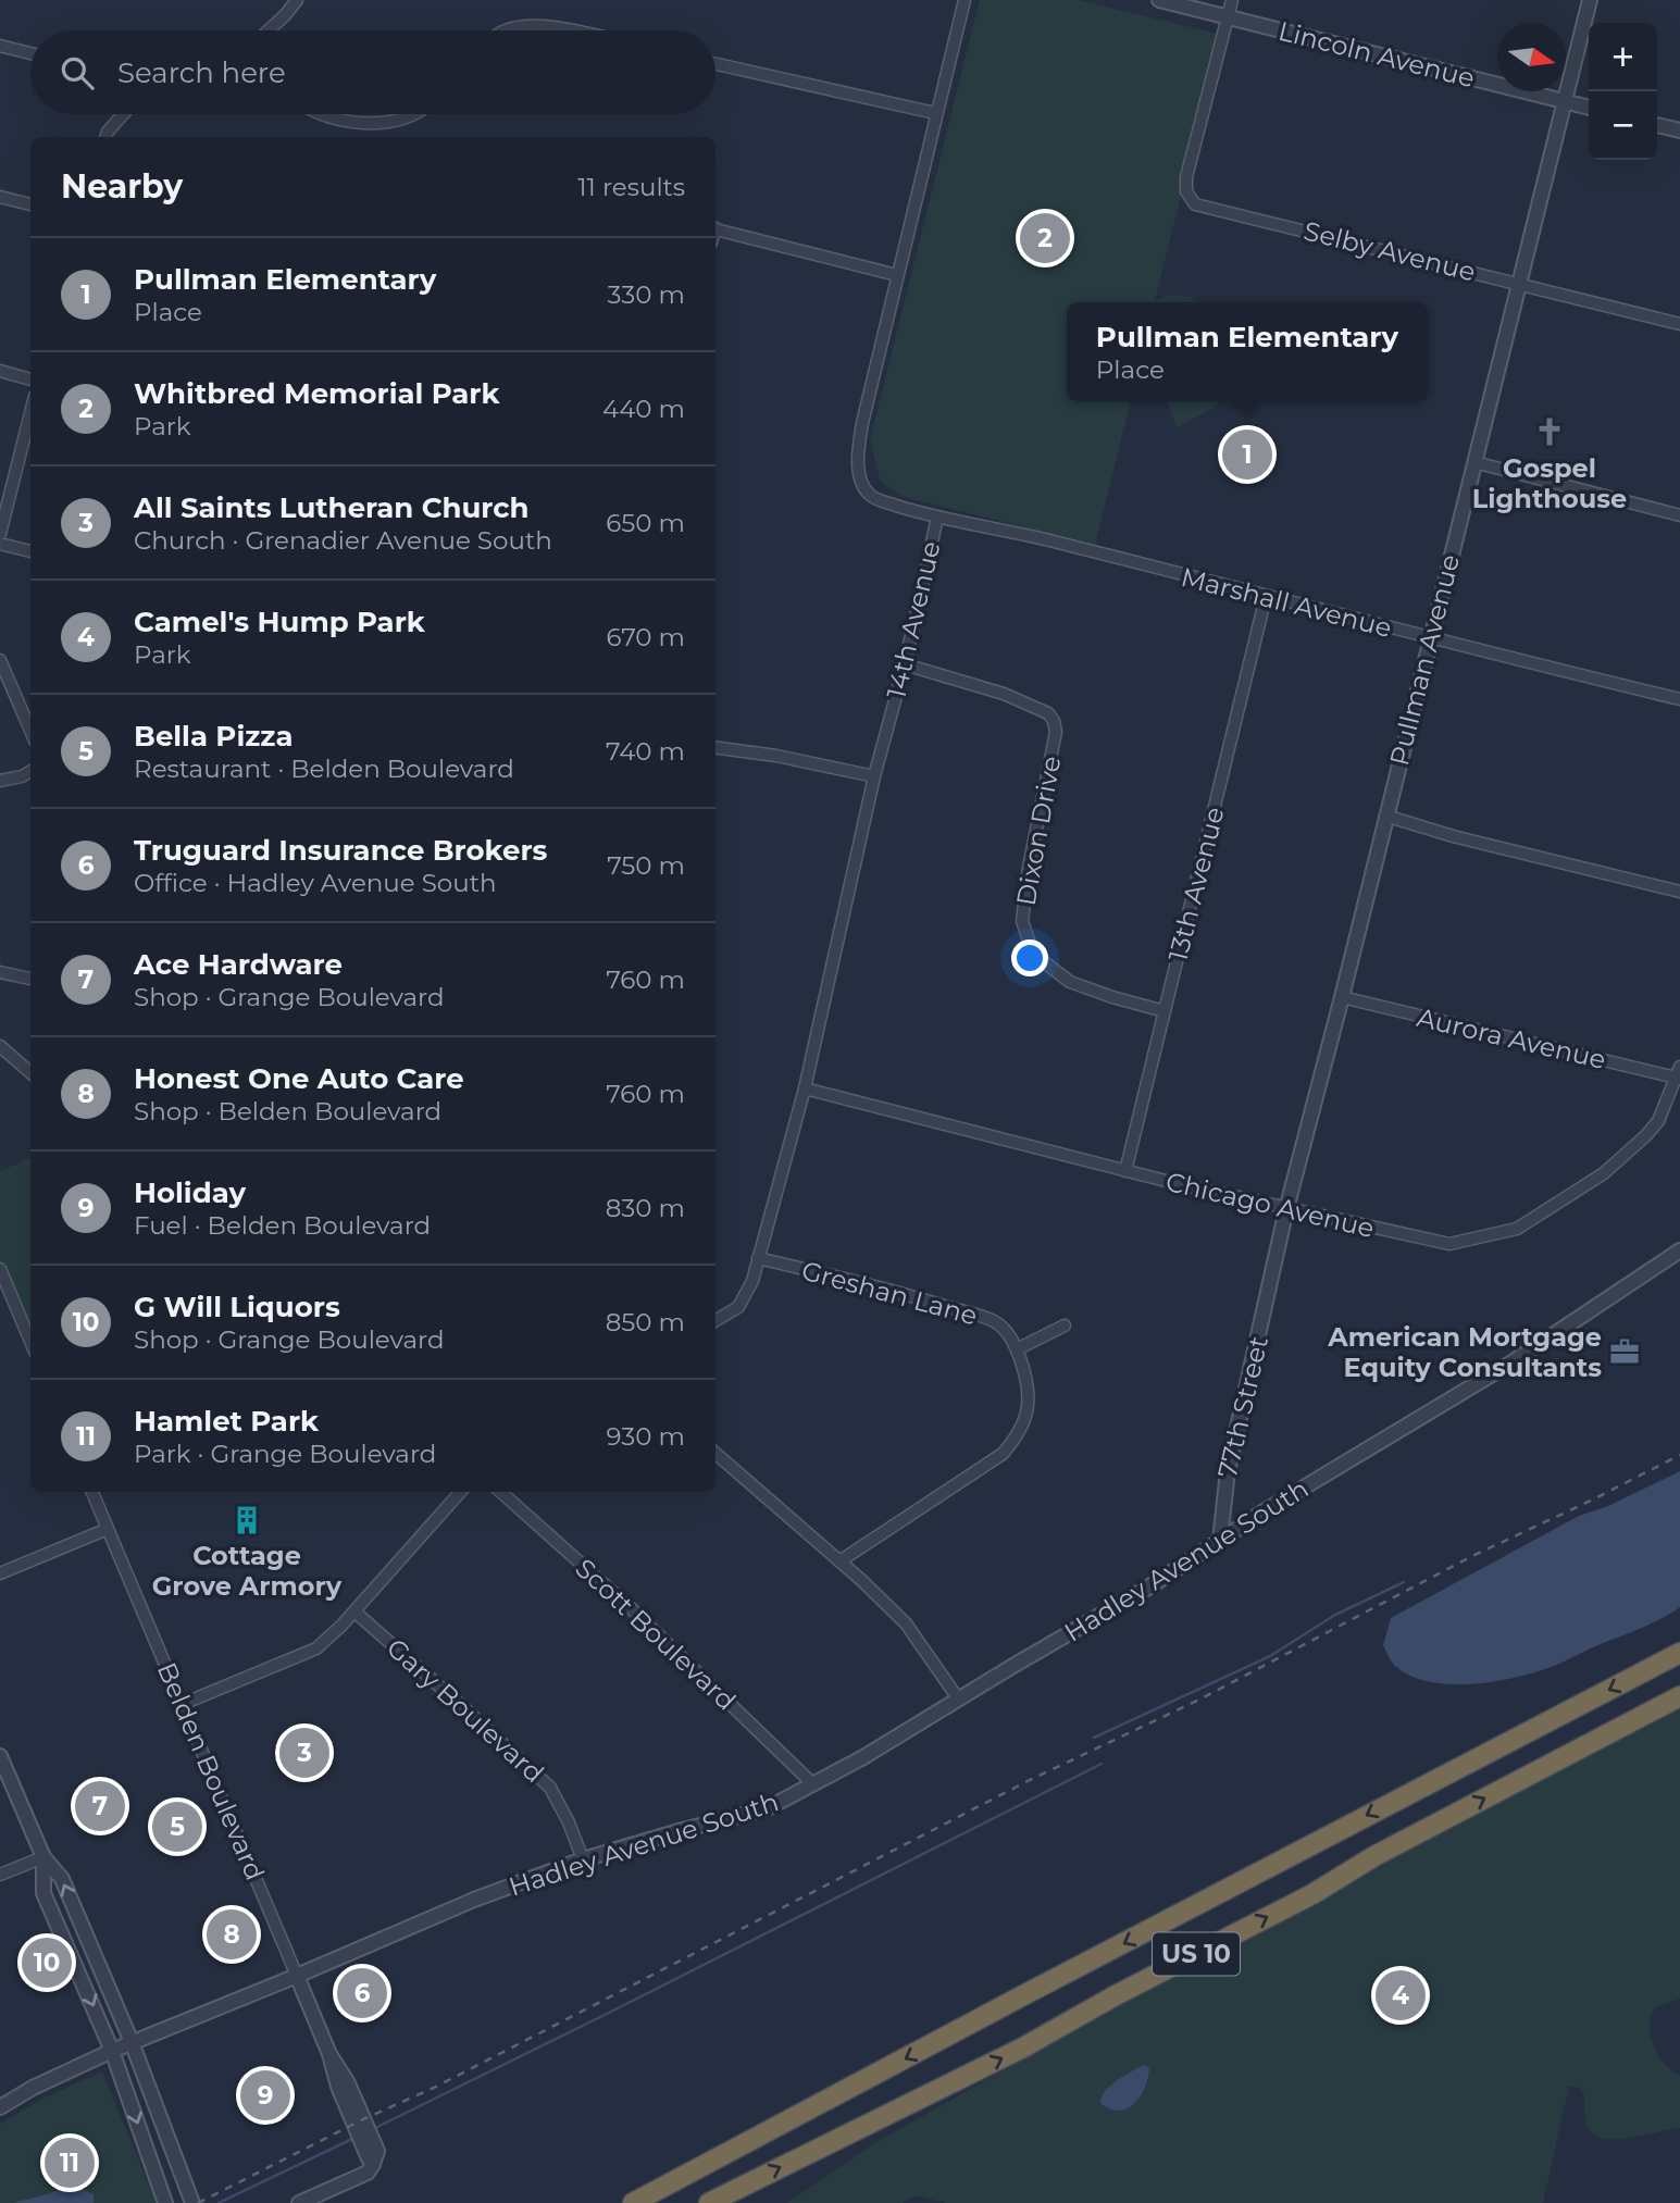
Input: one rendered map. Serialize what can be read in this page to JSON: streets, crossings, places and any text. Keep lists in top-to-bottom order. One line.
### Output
{"streets":{"highway":["US 10"],"street":["Lincoln Avenue","Selby Avenue","Marshall Avenue","14th Avenue","Pullman Avenue","Dixon Drive","13th Avenue","Aurora Avenue","Chicago Avenue","Greshan Lane","77th Street","Hadley Avenue South","Scott Boulevard","Gary Boulevard","Belden Boulevard"]},"crossings":[["Lincoln Avenue","Selby Avenue"],["Lincoln Avenue","Pullman Avenue"],["Selby Avenue","Pullman Avenue"],["Marshall Avenue","14th Avenue"],["Marshall Avenue","Pullman Avenue"],["Marshall Avenue","13th Avenue"],["14th Avenue","Dixon Drive"],["14th Avenue","Chicago Avenue"],["14th Avenue","Greshan Lane"],["Pullman Avenue","Aurora Avenue"],["Pullman Avenue","Chicago Avenue"],["Pullman Avenue","77th Street"],["Dixon Drive","13th Avenue"],["13th Avenue","Chicago Avenue"],["Aurora Avenue","Chicago Avenue"],["77th Street","Hadley Avenue South"],["Hadley Avenue South","Scott Boulevard"],["Hadley Avenue South","Gary Boulevard"],["Hadley Avenue South","Belden Boulevard"]],"places":{"church":["Gospel Lighthouse"],"office":["American Mortgage Equity Consultants"],"building":["Cottage Grove Armory"]},"north":"right","page":{"map_buttons":["+","−"],"search":"Search here","heading":["Nearby","11 results"],"pins":["2","1","3","7","5","8","10","6","4","9","11"],"list":[{"mark":"1","name":"Pullman Elementary","note":"Place","value":"330 m"},{"mark":"2","name":"Whitbred Memorial Park","note":"Park","value":"440 m"},{"mark":"3","name":"All Saints Lutheran Church","note":"Church · Grenadier Avenue South","value":"650 m"},{"mark":"4","name":"Camel's Hump Park","note":"Park","value":"670 m"},{"mark":"5","name":"Bella Pizza","note":"Restaurant · Belden Boulevard","value":"740 m"},{"mark":"6","name":"Truguard Insurance Brokers","note":"Office · Hadley Avenue South","value":"750 m"},{"mark":"7","name":"Ace Hardware","note":"Shop · Grange Boulevard","value":"760 m"},{"mark":"8","name":"Honest One Auto Care","note":"Shop · Belden Boulevard","value":"760 m"},{"mark":"9","name":"Holiday","note":"Fuel · Belden Boulevard","value":"830 m"},{"mark":"10","name":"G Will Liquors","note":"Shop · Grange Boulevard","value":"850 m"},{"mark":"11","name":"Hamlet Park","note":"Park · Grange Boulevard","value":"930 m"}],"popup":["Pullman Elementary","Place"]}}
